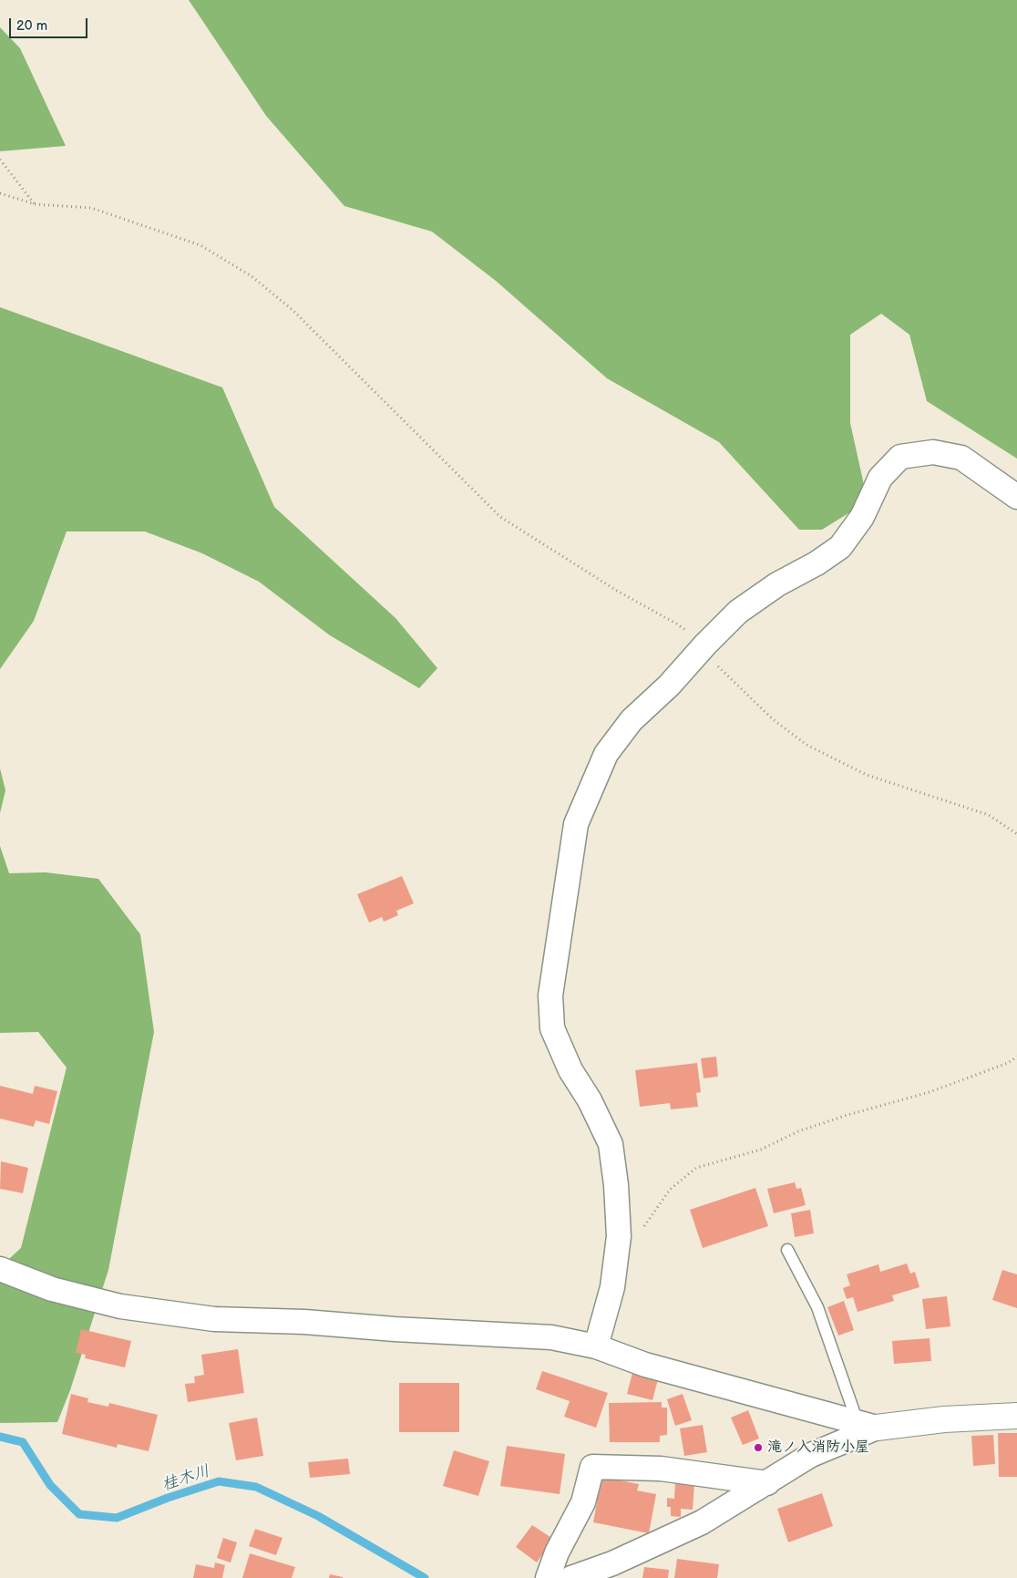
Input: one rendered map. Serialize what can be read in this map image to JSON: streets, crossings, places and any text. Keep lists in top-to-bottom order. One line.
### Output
{"water":["桂木川"],"places":["滝ノ入消防小屋"],"scale_bar":"20 m"}
